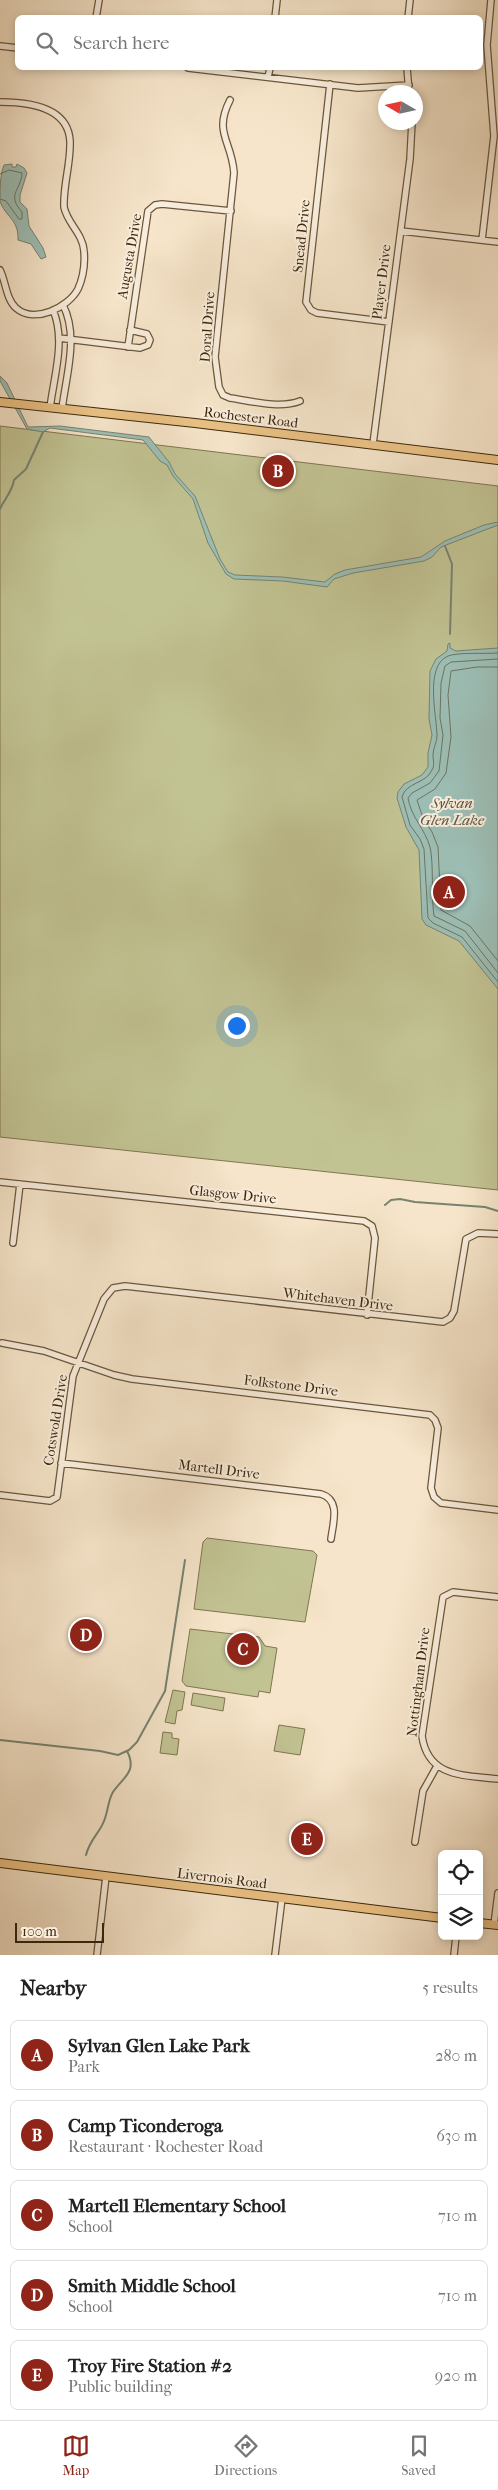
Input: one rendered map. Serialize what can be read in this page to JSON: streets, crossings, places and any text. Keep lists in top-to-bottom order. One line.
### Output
{"streets":{"main road":["Rochester Road","Livernois Road"],"street":["Snead Drive","Augusta Drive","Player Drive","Doral Drive","Glasgow Drive","Whitehaven Drive","Folkstone Drive","Cotswold Drive","Martell Drive","Nottingham Drive"]},"crossings":[["Snead Drive","Player Drive"],["Augusta Drive","Doral Drive"],["Player Drive","Rochester Road"],["Glasgow Drive","Whitehaven Drive"],["Whitehaven Drive","Cotswold Drive"],["Folkstone Drive","Cotswold Drive"],["Cotswold Drive","Martell Drive"]],"water":["Sylvan Glen Lake"],"scale_bar":"100 m","north":"left","page":{"search":"Search here","pins":["B","A","D","C","E"],"scale":"100 m","heading":["Nearby","5 results"],"list":[{"mark":"A","name":"Sylvan Glen Lake Park","note":"Park","value":"280 m"},{"mark":"B","name":"Camp Ticonderoga","note":"Restaurant · Rochester Road","value":"630 m"},{"mark":"C","name":"Martell Elementary School","note":"School","value":"710 m"},{"mark":"D","name":"Smith Middle School","note":"School","value":"710 m"},{"mark":"E","name":"Troy Fire Station #2","note":"Public building","value":"920 m"}],"nav":["Map","Directions","Saved"]}}
